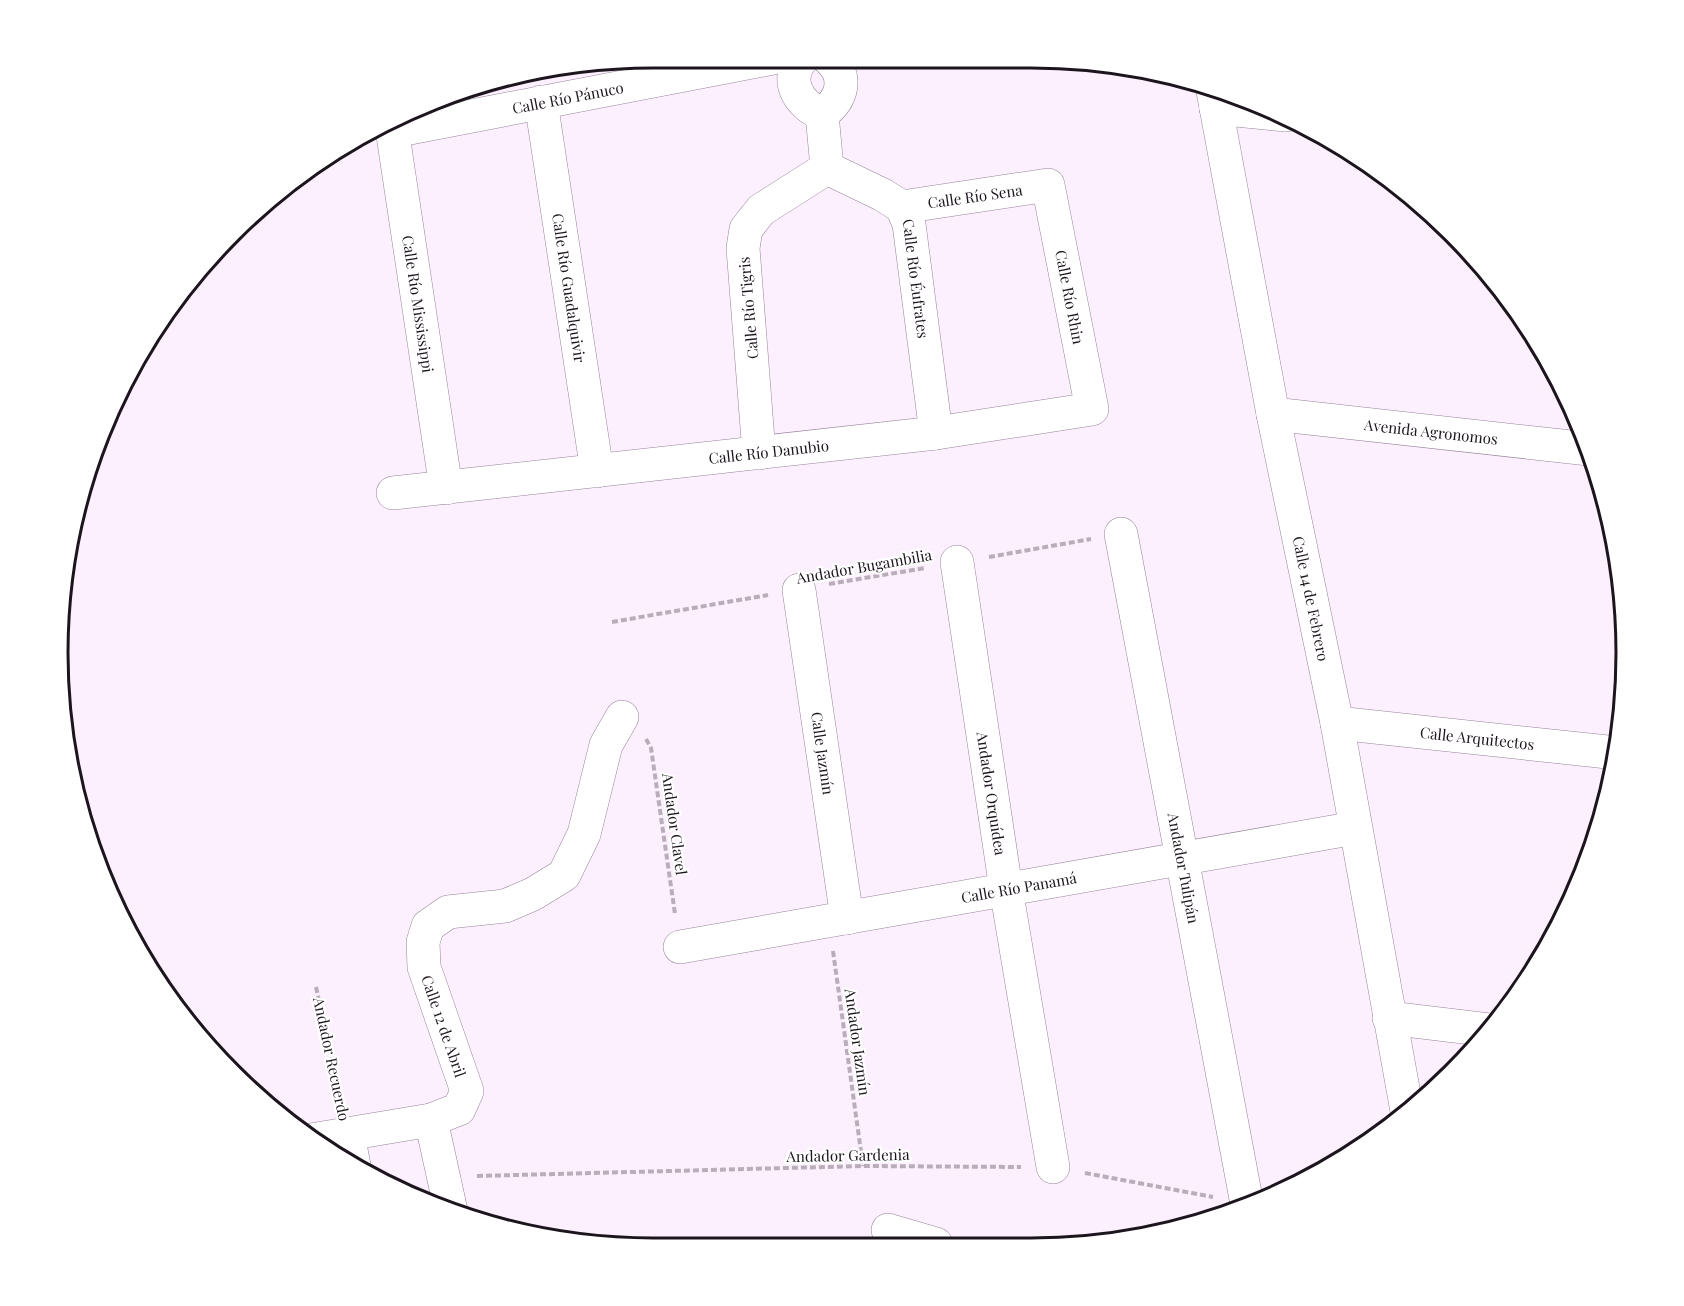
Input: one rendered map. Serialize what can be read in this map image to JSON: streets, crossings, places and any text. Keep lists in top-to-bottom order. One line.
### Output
{"streets":{"street":["Calle Río Pánuco","Calle Río Sena","Calle Río Éufrates","Calle Río Guadalquivir","Calle Río Rhin","Calle Río Mississippi","Calle Río Tigris","Avenida Agronomos","Calle Río Danubio","Calle 14 de Febrero","Calle Arquitectos","Calle Jazmín","Andador Orquídea","Andador Tulipán","Calle Río Panamá","Calle 12 de Abril","Andador Recuerdo"],"path":["Andador Bugambilia","Andador Clavel","Andador Jazmín","Andador Gardenia"]},"crossings":[["Calle Río Pánuco","Calle Río Guadalquivir"],["Calle Río Sena","Calle Río Éufrates"],["Calle Río Sena","Calle Río Rhin"],["Calle Río Éufrates","Calle Río Tigris"],["Calle Río Éufrates","Calle Río Danubio"],["Calle Río Guadalquivir","Calle Río Danubio"],["Calle Río Rhin","Calle Río Danubio"],["Calle Río Mississippi","Calle Río Danubio"],["Calle Río Tigris","Calle Río Danubio"],["Avenida Agronomos","Calle 14 de Febrero"],["Andador Bugambilia","Calle Jazmín"],["Andador Bugambilia","Andador Orquídea"],["Andador Bugambilia","Andador Tulipán"],["Calle 14 de Febrero","Calle Arquitectos"],["Calle 14 de Febrero","Calle Río Panamá"],["Calle Jazmín","Calle Río Panamá"],["Calle Jazmín","Andador Jazmín"],["Andador Orquídea","Calle Río Panamá"],["Andador Orquídea","Andador Gardenia"],["Andador Clavel","Calle Río Panamá"],["Andador Clavel","Calle 12 de Abril"],["Andador Tulipán","Calle Río Panamá"],["Calle Río Panamá","Andador Jazmín"],["Calle 12 de Abril","Andador Recuerdo"],["Andador Jazmín","Andador Gardenia"]]}
